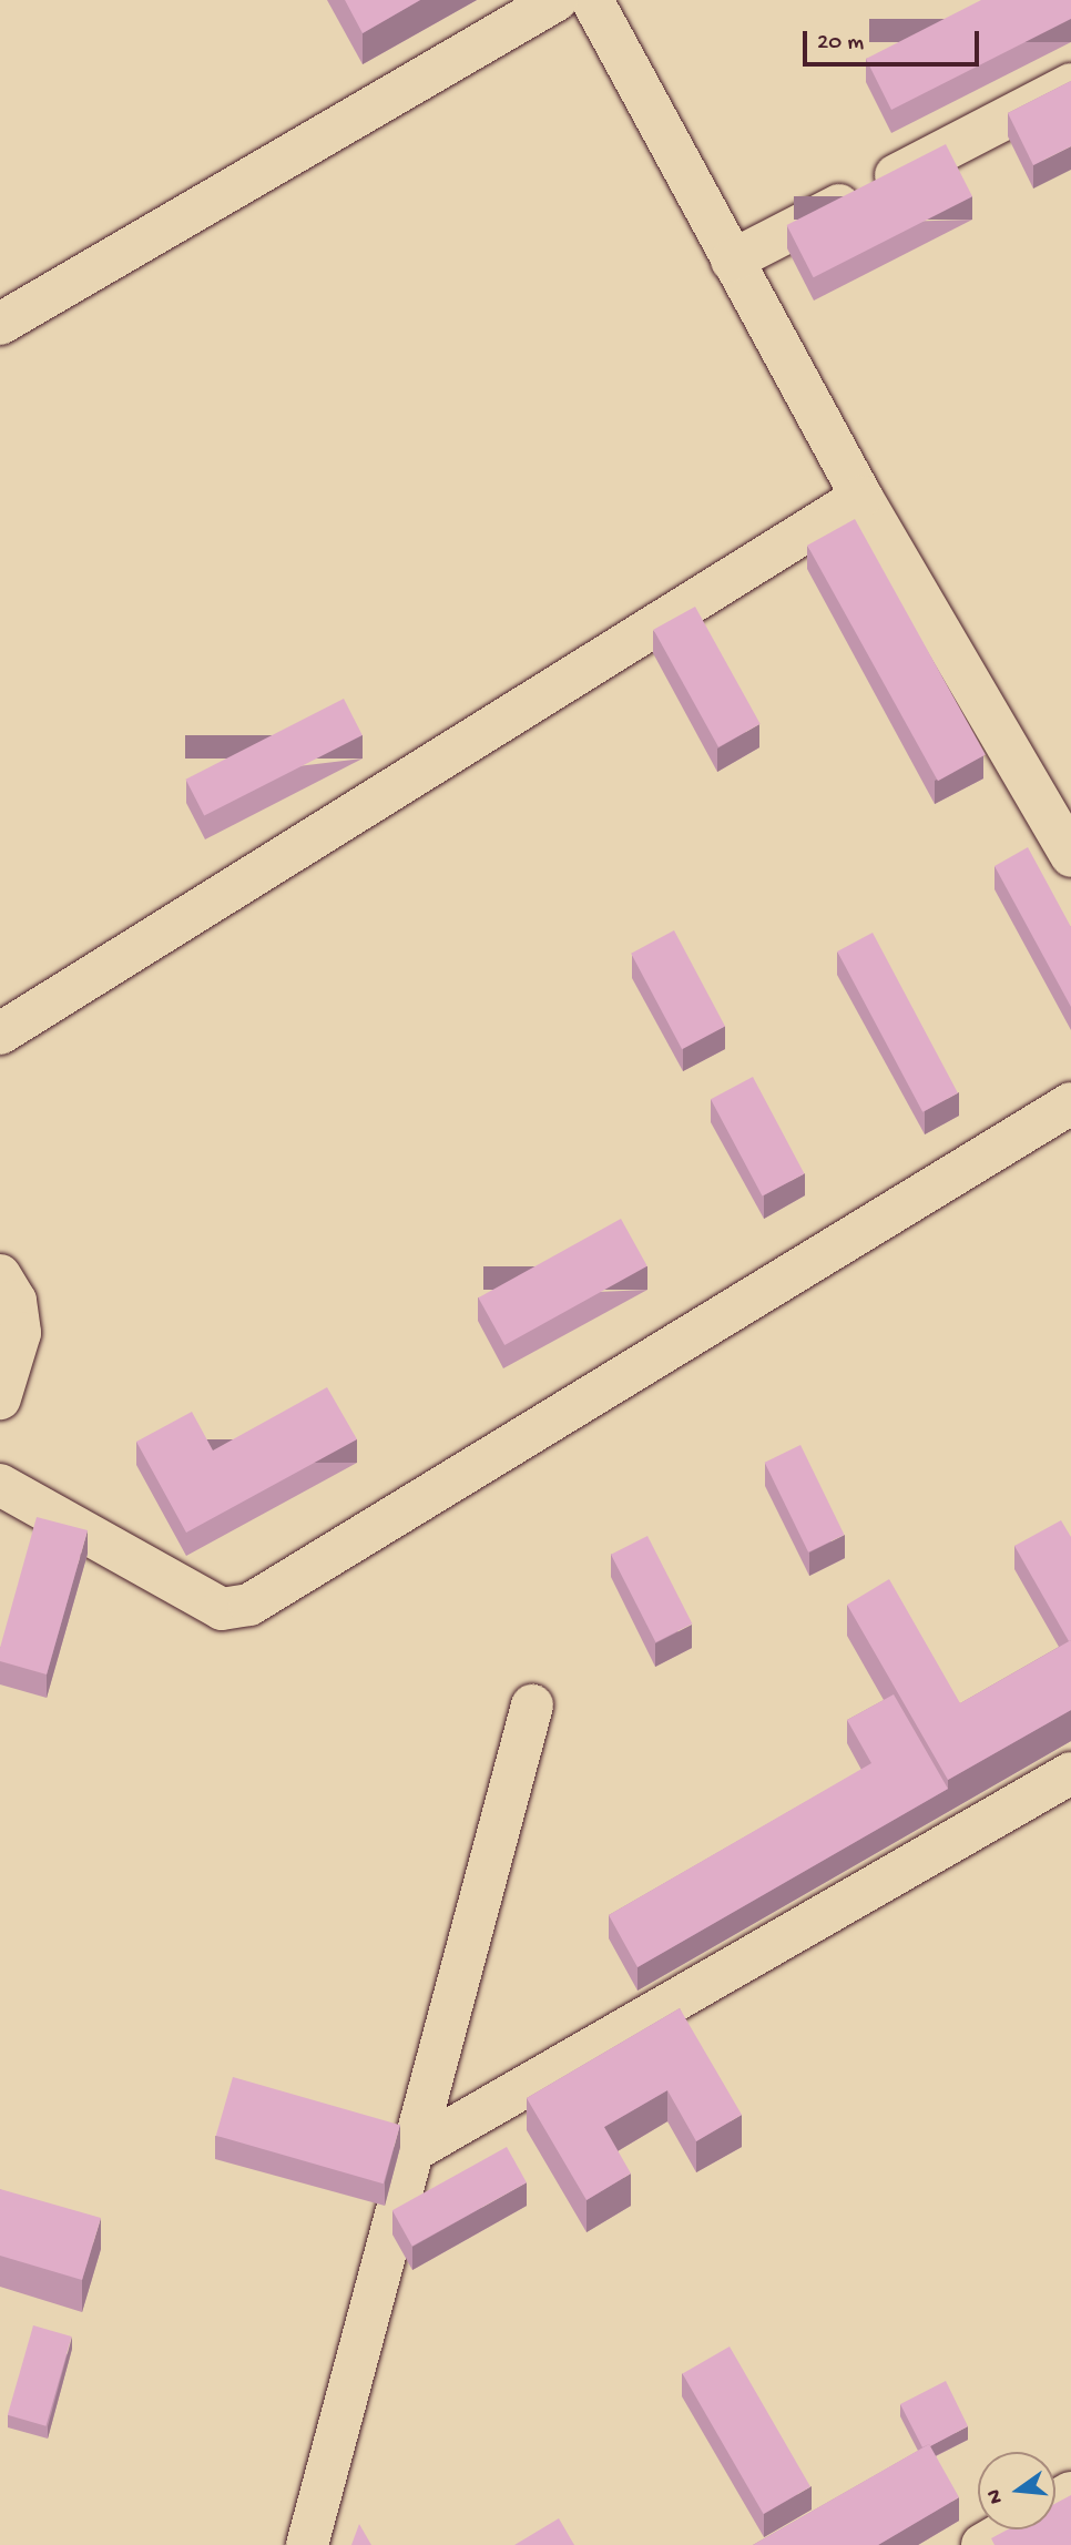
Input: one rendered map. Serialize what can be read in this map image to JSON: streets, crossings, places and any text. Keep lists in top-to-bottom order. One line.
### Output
{"scale_bar":"20 m","north":"left"}
